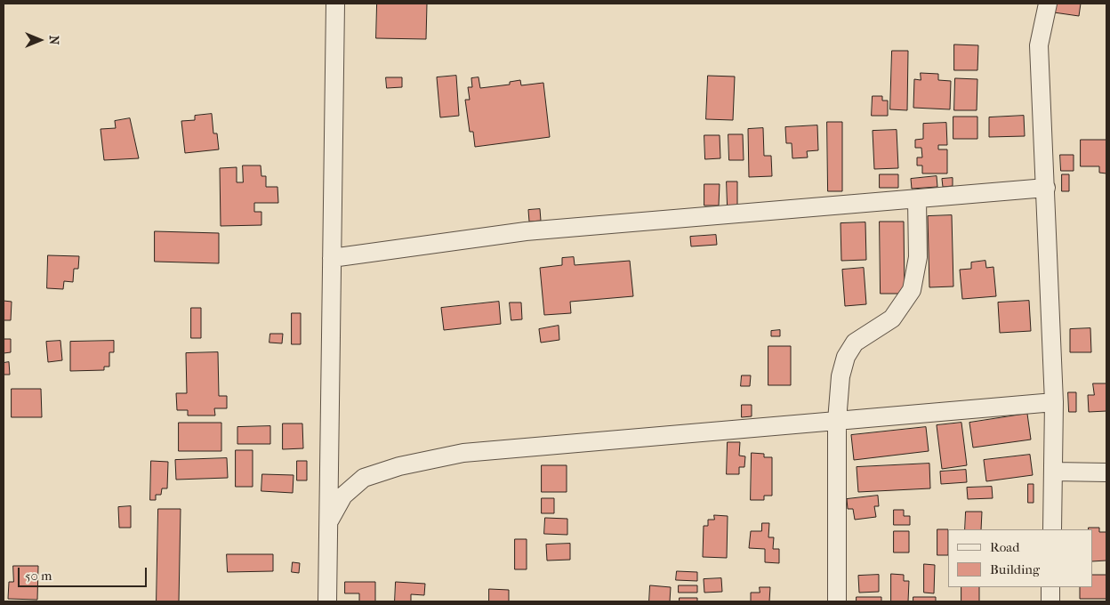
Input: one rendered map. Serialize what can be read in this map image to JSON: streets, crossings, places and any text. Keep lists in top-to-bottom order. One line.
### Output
{"legend":["Road","Building"],"scale_bar":"50 m","north":"right"}
